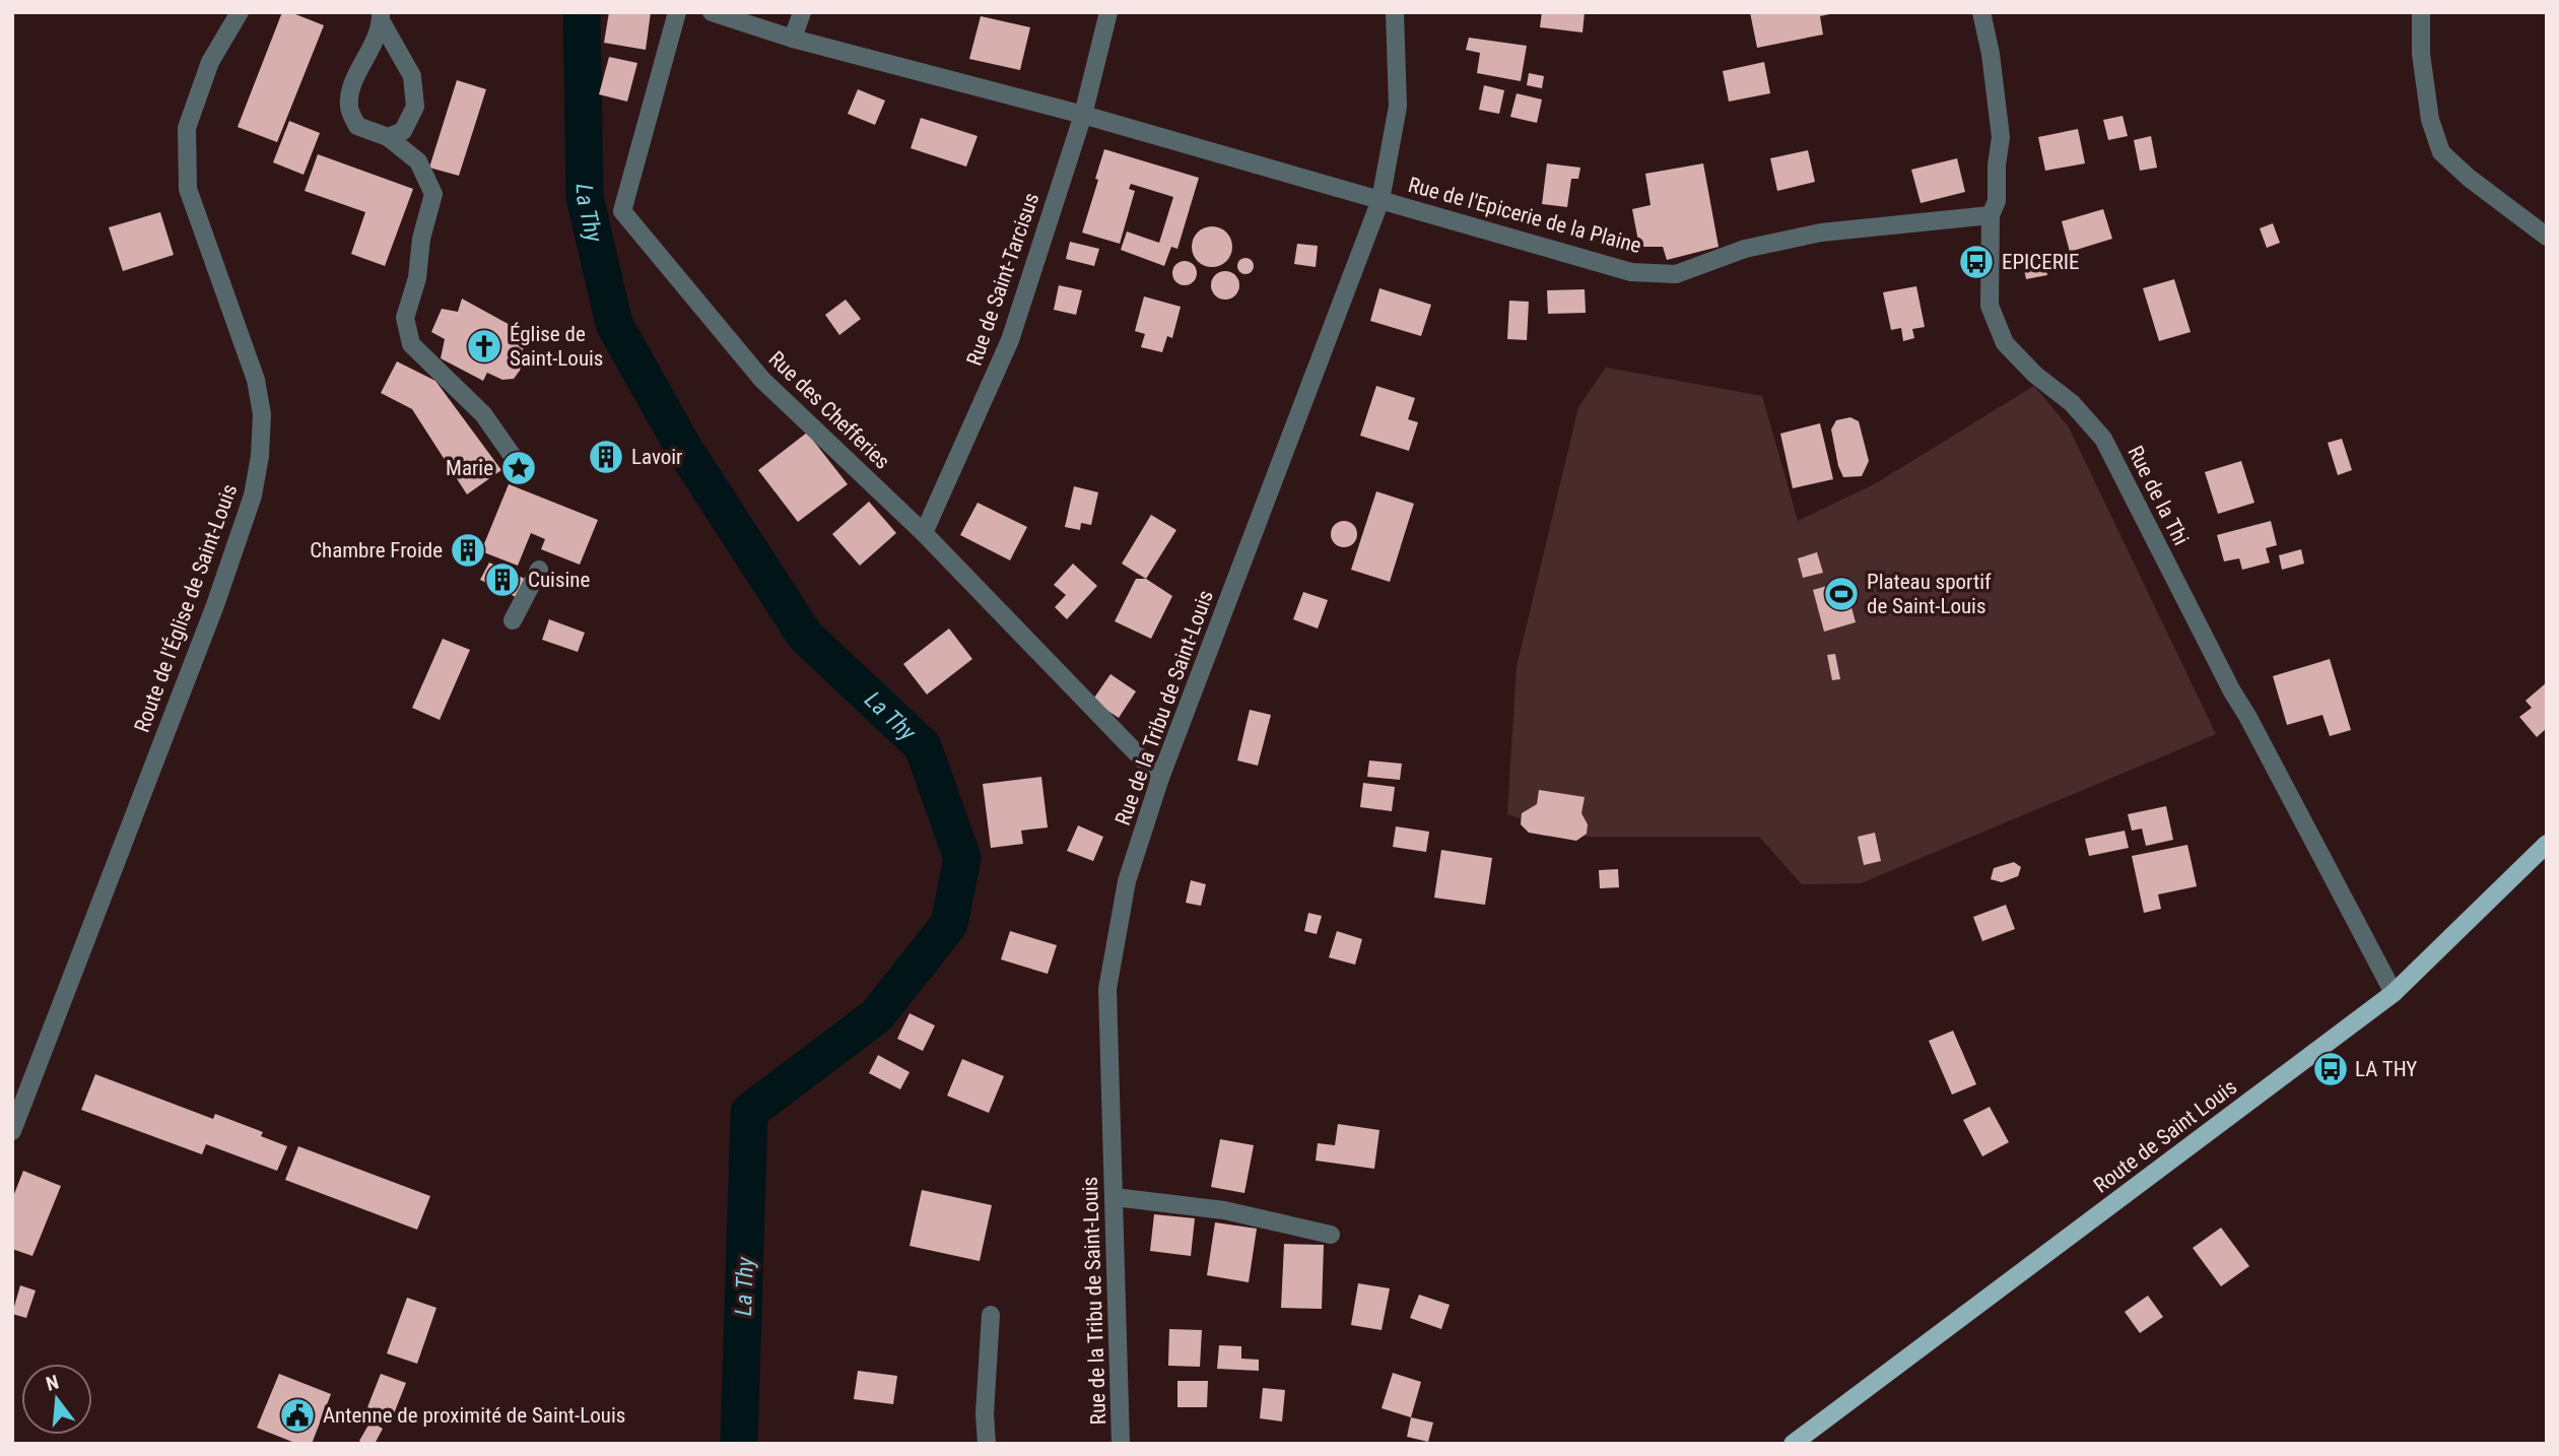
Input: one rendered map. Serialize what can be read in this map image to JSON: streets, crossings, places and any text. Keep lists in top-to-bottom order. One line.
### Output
{"streets":{"main road":["Route de Saint Louis"],"street":["Rue de l'Epicerie de la Plaine","Rue de Saint-Tarcisus","Rue des Chefferies","Rue de la Thi","Route de l'Église de Saint-Louis","Rue de la Tribu de Saint-Louis"]},"crossings":[["Rue de l'Epicerie de la Plaine","Rue de la Thi"],["Rue de l'Epicerie de la Plaine","Rue de la Tribu de Saint-Louis"],["Rue de Saint-Tarcisus","Rue des Chefferies"],["Rue des Chefferies","Rue de la Tribu de Saint-Louis"],["Rue de la Thi","Route de Saint Louis"]],"water":["La Thy"],"places":{"bus stop":["EPICERIE","LA THY"],"church":["Église de Saint-Louis"],"building":["Lavoir","Chambre Froide","Cuisine"],"place":["Marie"],"sports":["Plateau sportif de Saint-Louis"],"public building":["Antenne de proximité de Saint-Louis"]},"north":"top"}
